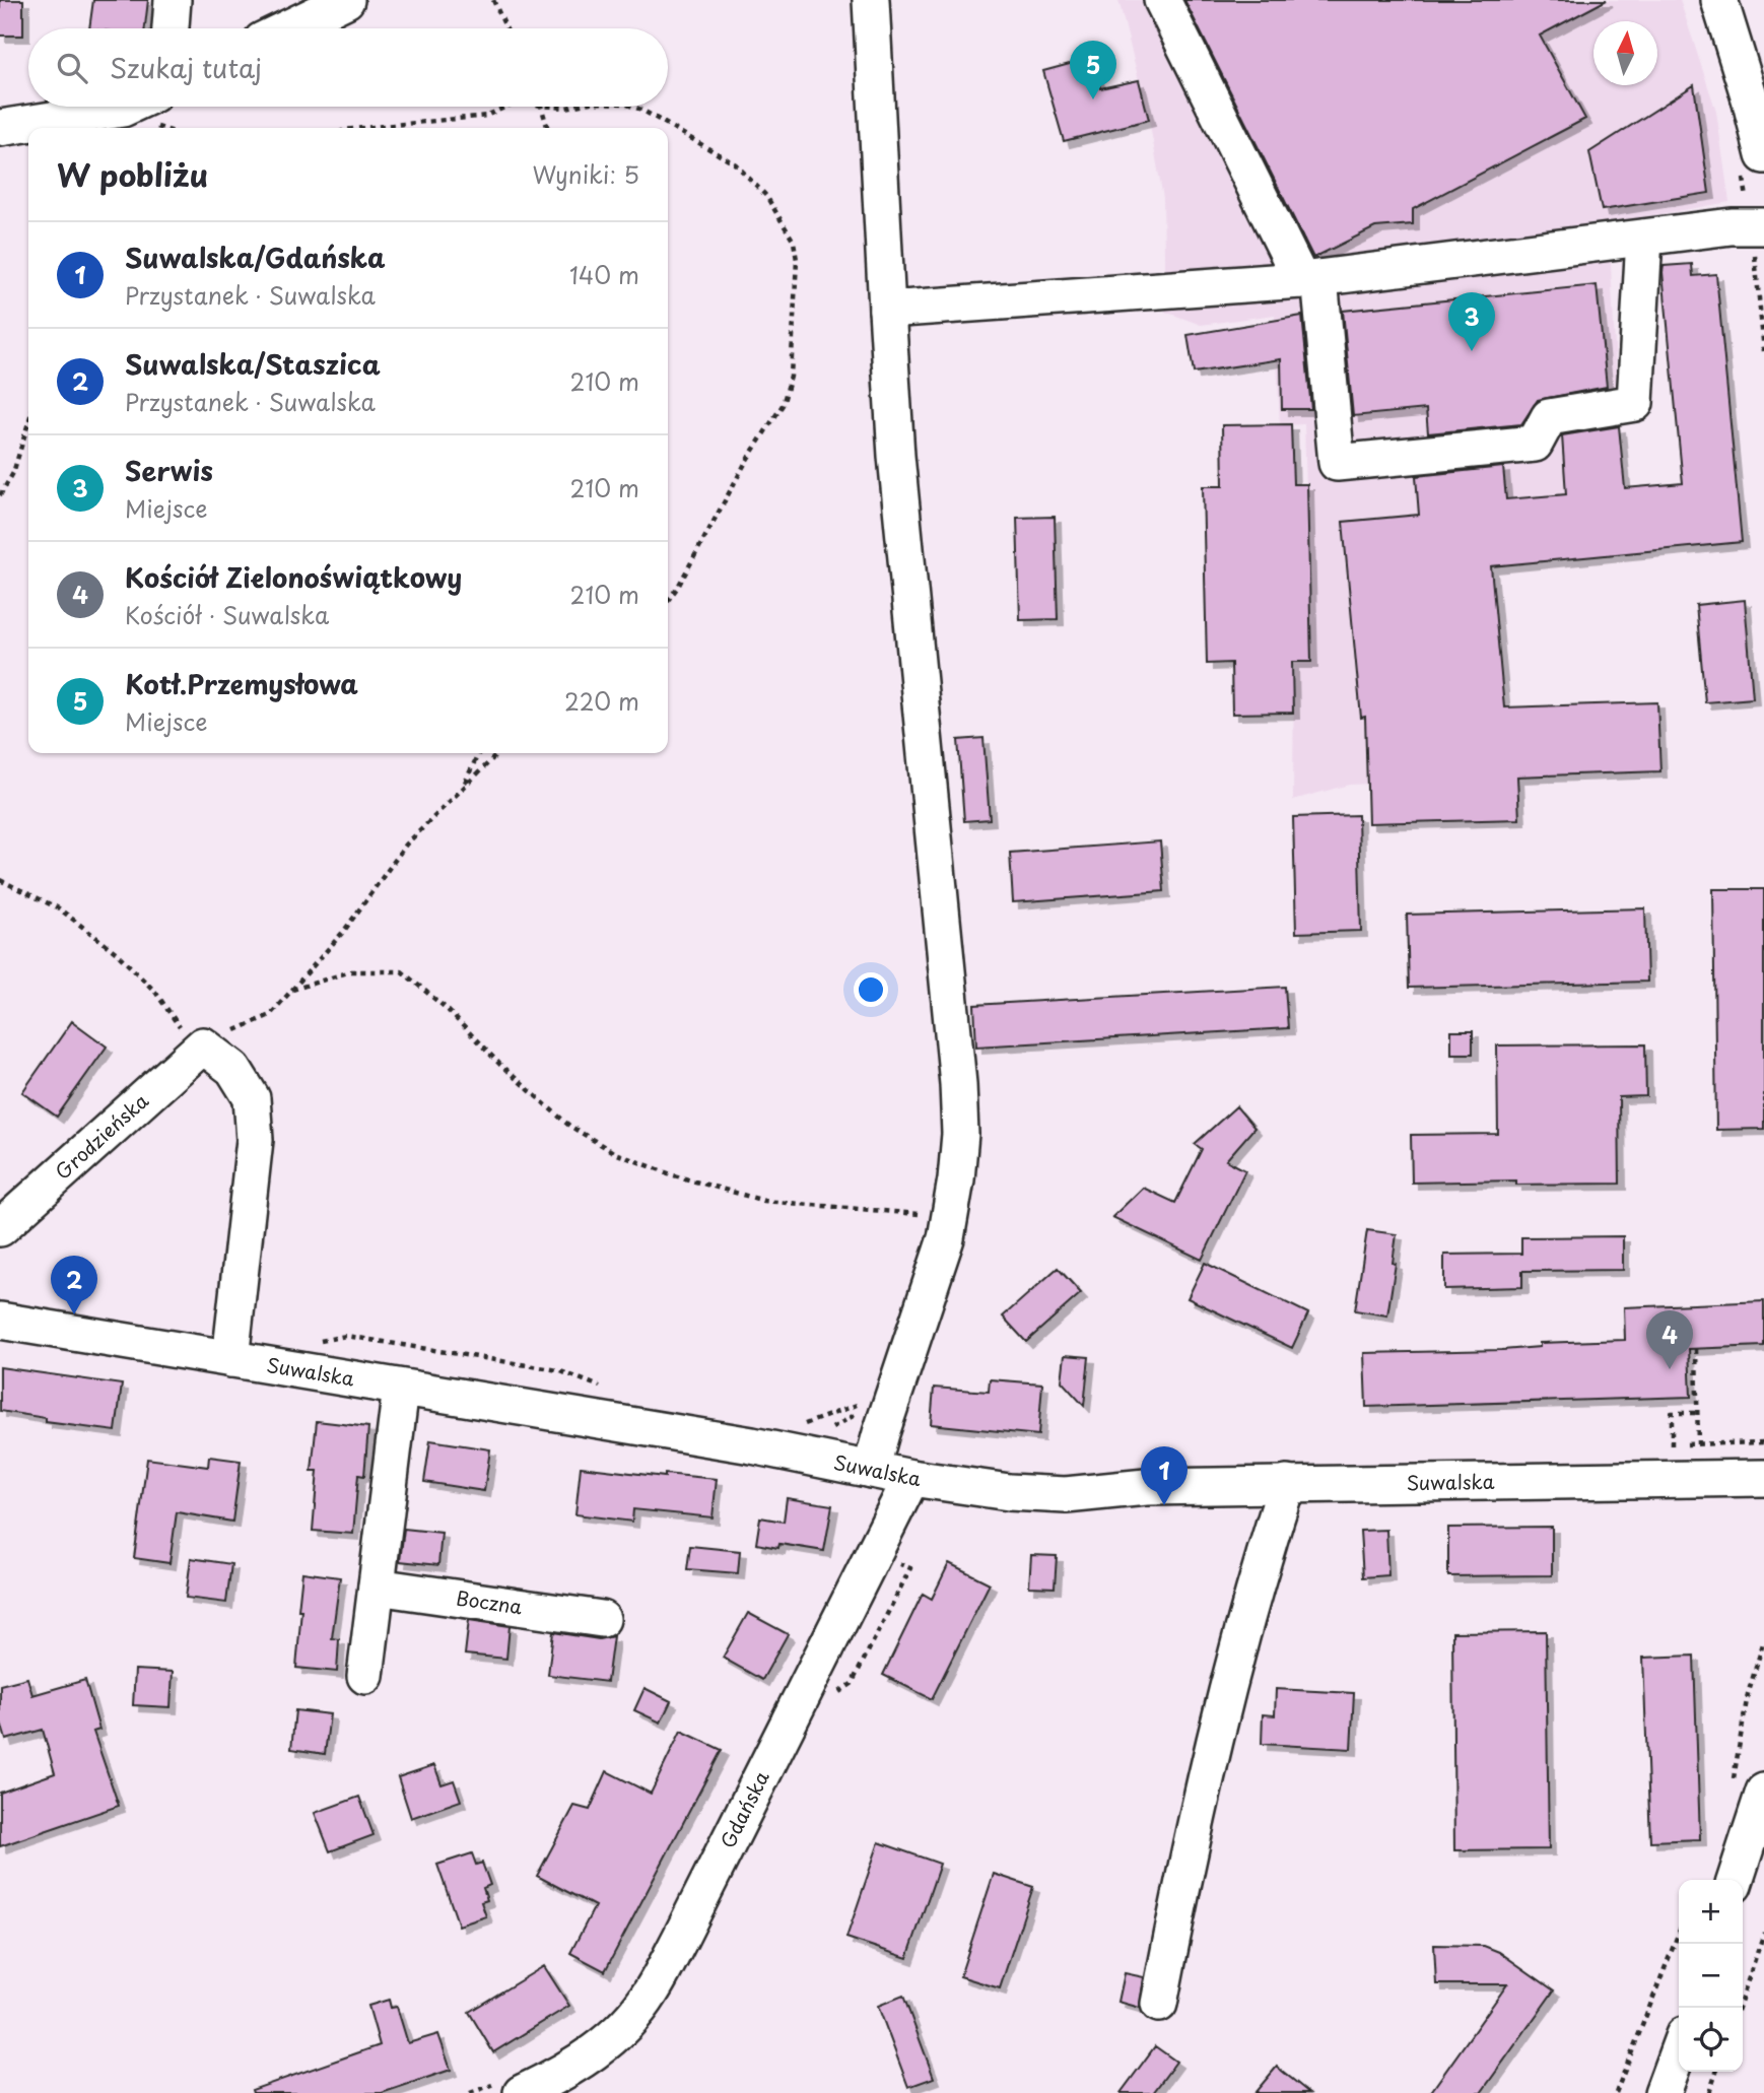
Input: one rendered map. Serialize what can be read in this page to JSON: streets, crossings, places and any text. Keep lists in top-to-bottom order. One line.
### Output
{"streets":{"street":["Grodzieńska","Suwalska","Boczna","Gdańska"]},"crossings":[["Suwalska","Gdańska"]],"north":"top","page":{"search":"Szukaj tutaj","pins":["5","3","2","4","1"],"heading":["W pobliżu","Wyniki: 5"],"list":[{"mark":"1","name":"Suwalska/Gdańska","note":"Przystanek · Suwalska","value":"140 m"},{"mark":"2","name":"Suwalska/Staszica","note":"Przystanek · Suwalska","value":"210 m"},{"mark":"3","name":"Serwis","note":"Miejsce","value":"210 m"},{"mark":"4","name":"Kościół Zielonoświątkowy","note":"Kościół · Suwalska","value":"210 m"},{"mark":"5","name":"Kotł.Przemysłowa","note":"Miejsce","value":"220 m"}],"map_buttons":["+","−"]}}
